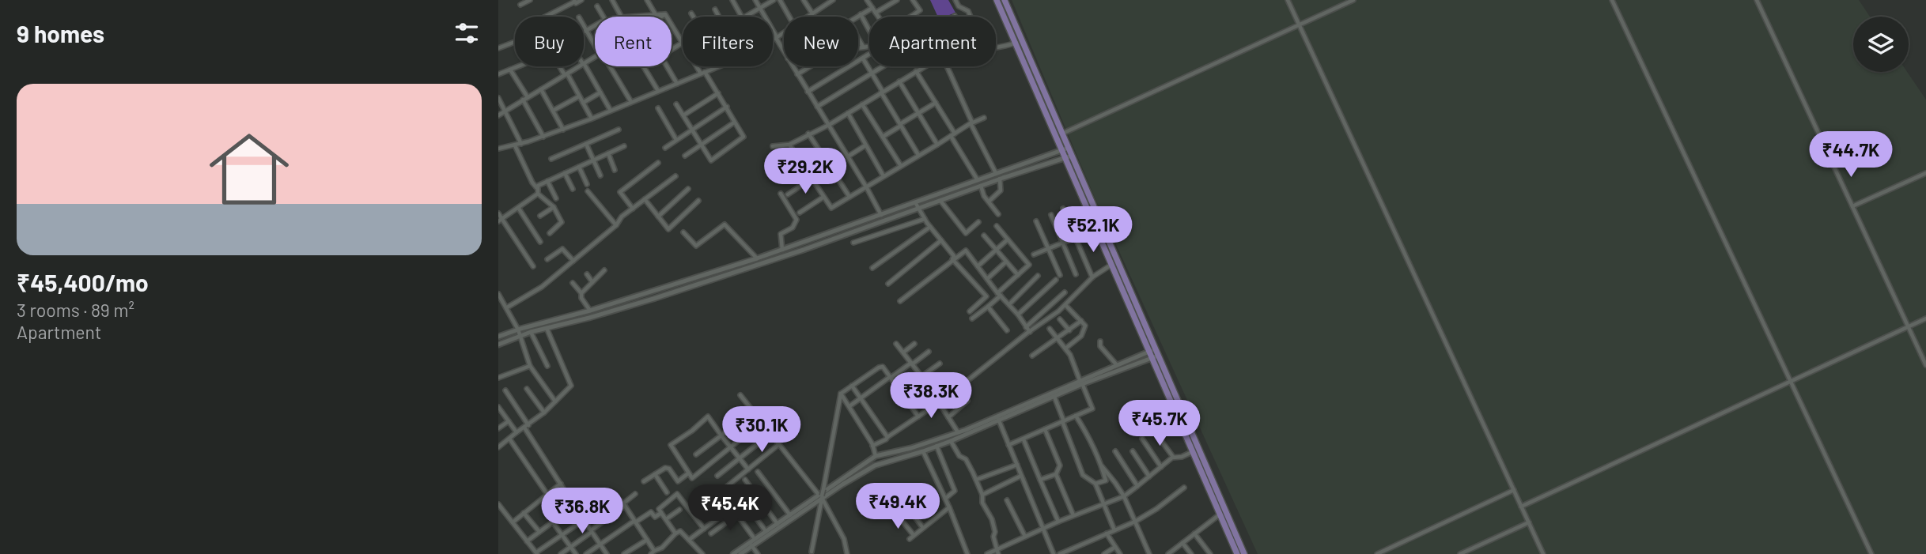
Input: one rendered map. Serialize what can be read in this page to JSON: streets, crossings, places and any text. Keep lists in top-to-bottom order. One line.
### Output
{"page":{"heading":"9 homes","chip":["Buy","Rent","Filters","New","Apartment"],"list":[{"name":"₹45,400/mo","note":"3 rooms · 89 m² · Apartment"}],"price":["₹44.7K","₹29.2K","₹52.1K","₹38.3K","₹45.7K","₹30.1K","₹49.4K","₹45.4K","₹36.8K"]}}
